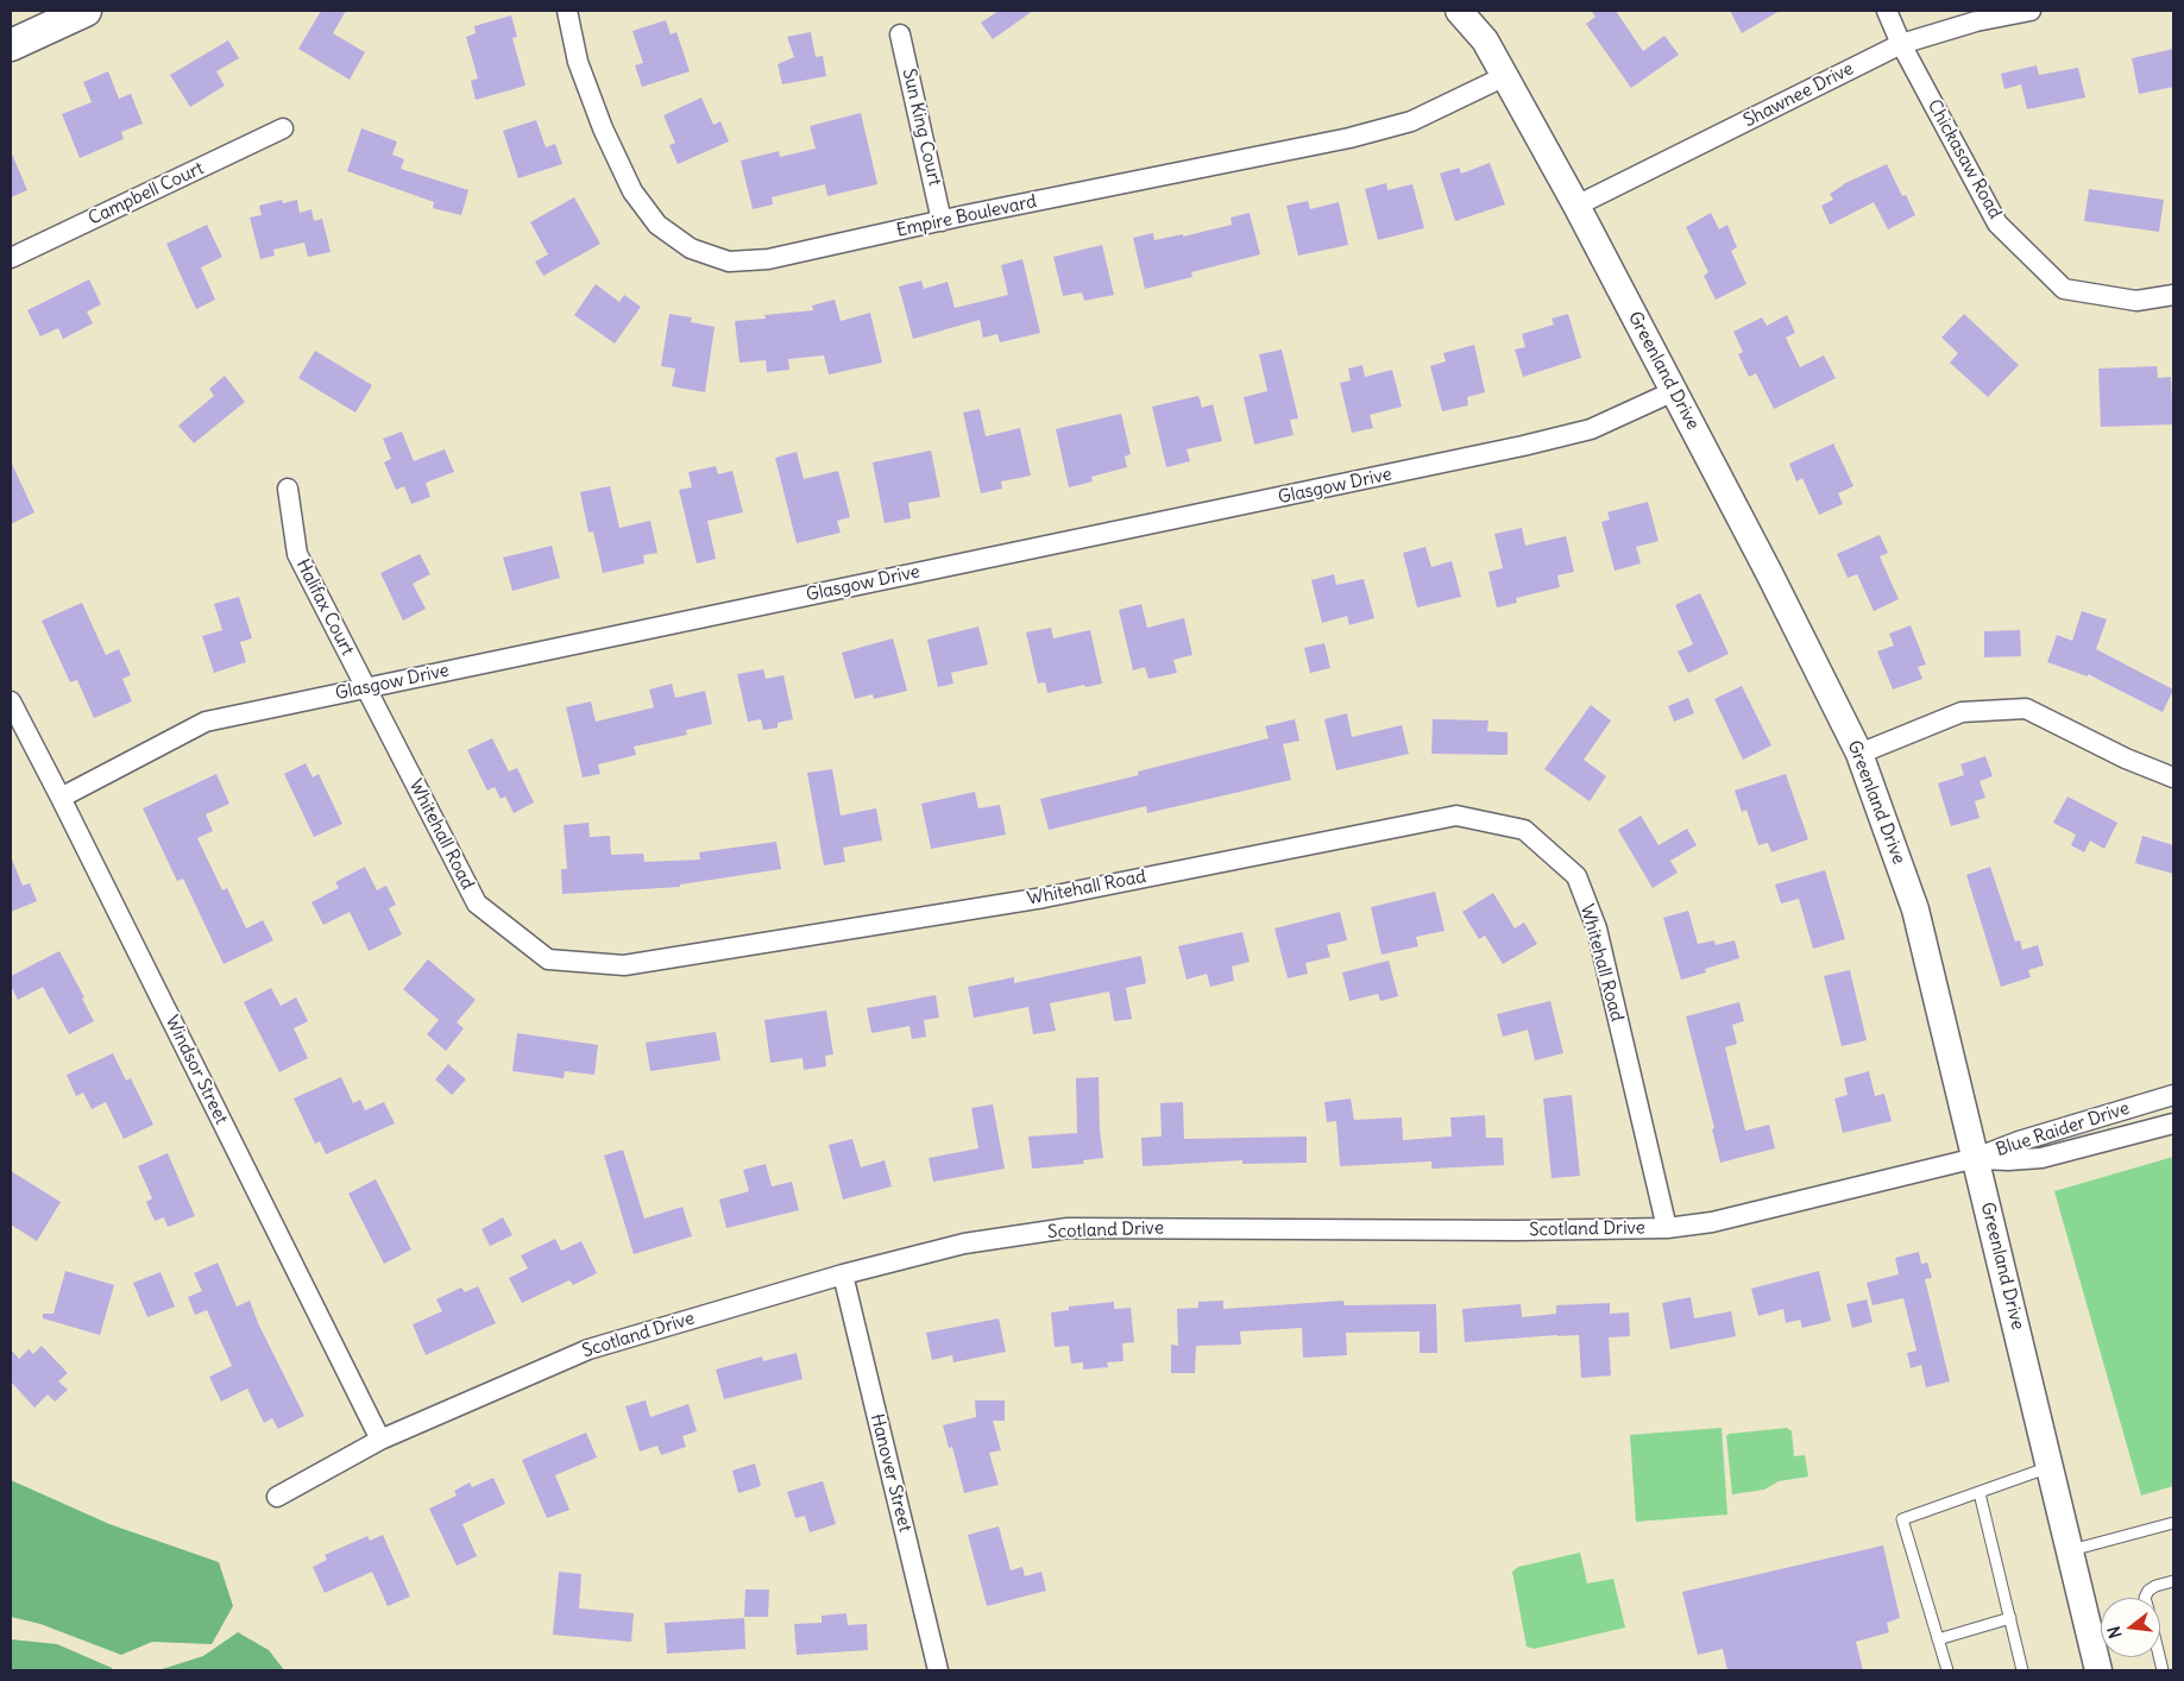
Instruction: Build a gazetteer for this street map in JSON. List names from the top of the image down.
{
  "streets": {
    "street": [
      "Shawnee Drive",
      "Sun King Court",
      "Chickasaw Road",
      "Campbell Court",
      "Empire Boulevard",
      "Greenland Drive",
      "Glasgow Drive",
      "Halifax Court",
      "Whitehall Road",
      "Windsor Street",
      "Blue Raider Drive",
      "Scotland Drive",
      "Hanover Street"
    ]
  },
  "crossings": [
    ["Shawnee Drive", "Chickasaw Road"],
    ["Shawnee Drive", "Greenland Drive"],
    ["Sun King Court", "Empire Boulevard"],
    ["Empire Boulevard", "Greenland Drive"],
    ["Greenland Drive", "Glasgow Drive"],
    ["Greenland Drive", "Blue Raider Drive"],
    ["Greenland Drive", "Scotland Drive"],
    ["Glasgow Drive", "Halifax Court"],
    ["Glasgow Drive", "Whitehall Road"],
    ["Glasgow Drive", "Windsor Street"],
    ["Halifax Court", "Whitehall Road"],
    ["Whitehall Road", "Scotland Drive"],
    ["Windsor Street", "Scotland Drive"],
    ["Blue Raider Drive", "Scotland Drive"],
    ["Scotland Drive", "Hanover Street"]
  ],
  "north": "left"
}
